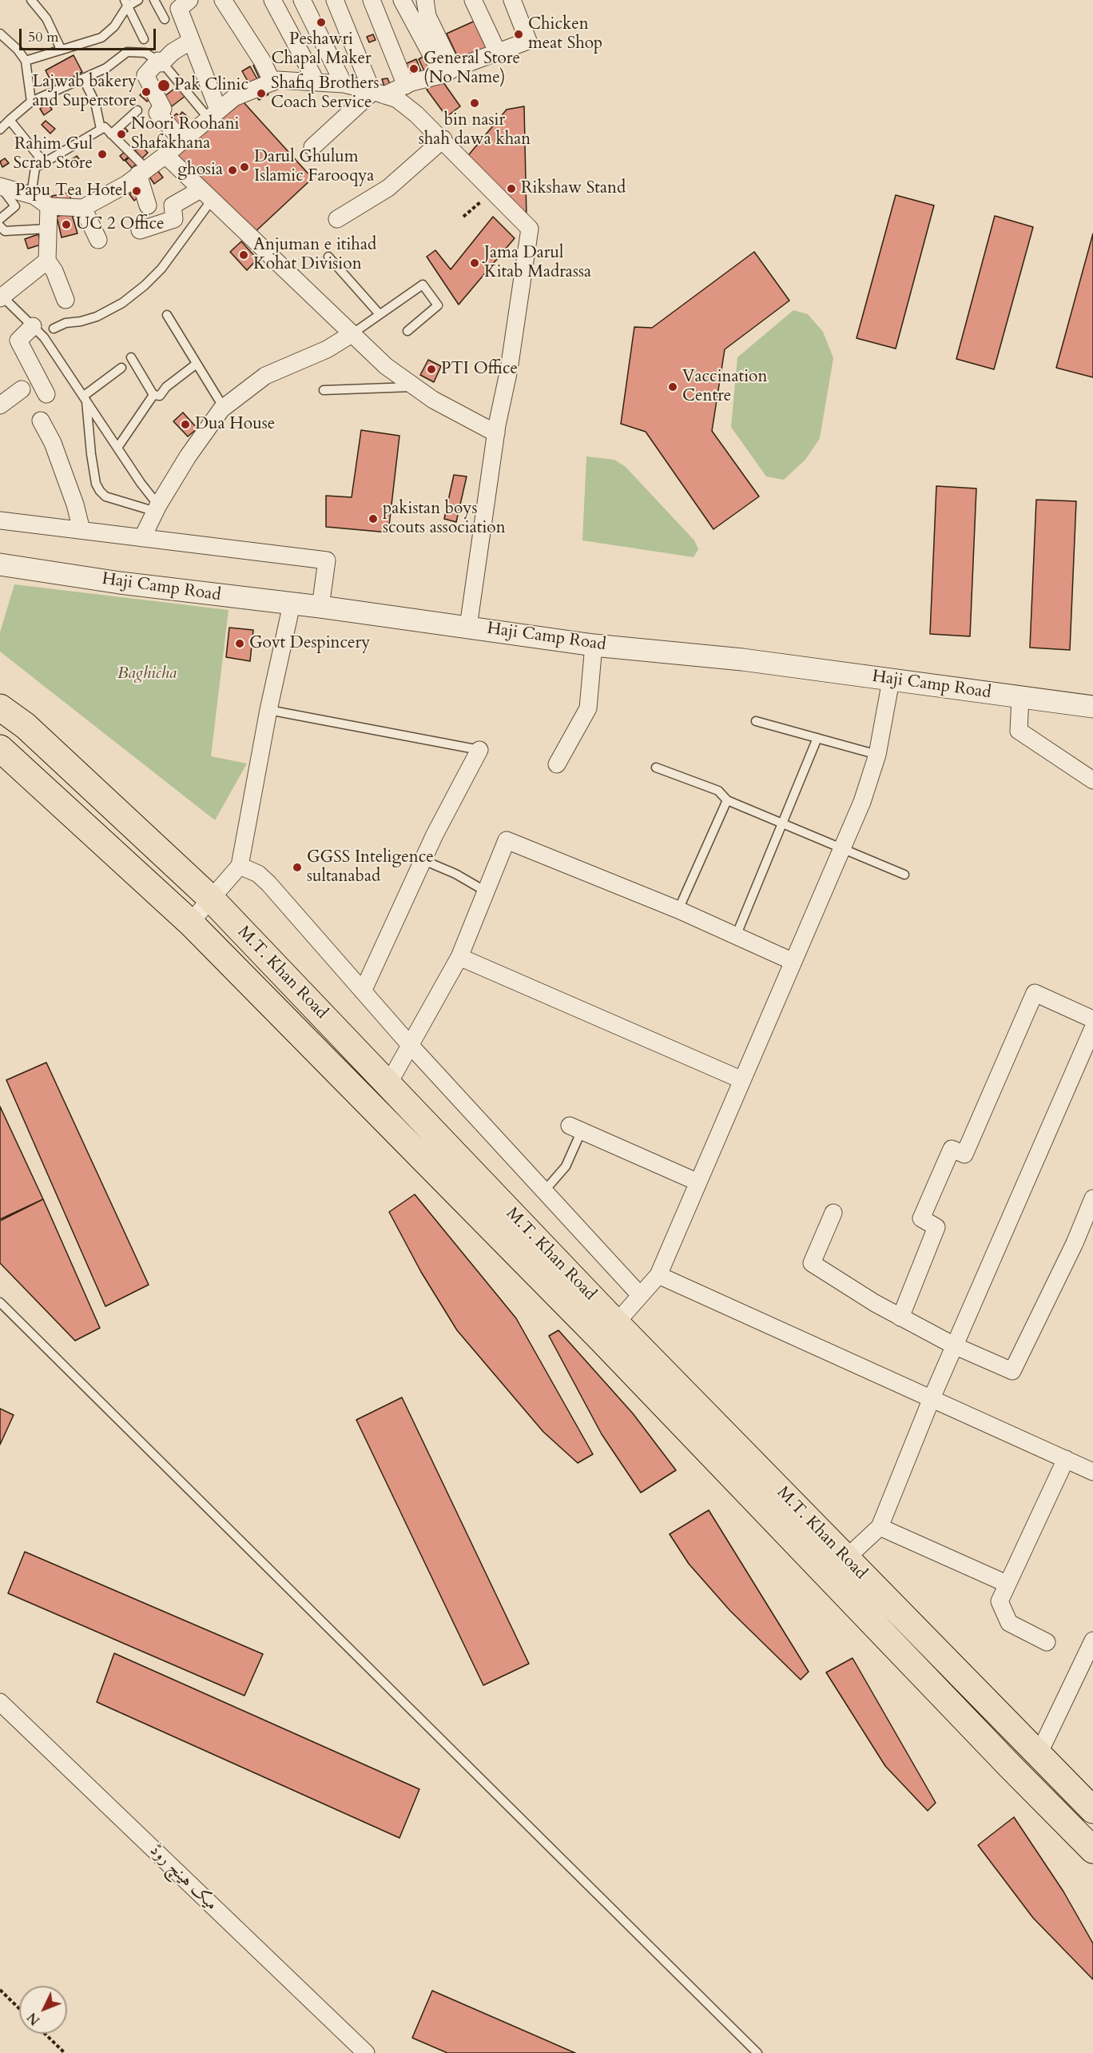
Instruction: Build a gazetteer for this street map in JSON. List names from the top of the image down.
{
  "streets": {
    "highway": ["M.T. Khan Road"],
    "street": ["Haji Camp Road", "میک ہینچ روڈ"]
  },
  "parks": ["Baghicha"],
  "places": [
    "Peshawri Chapal Maker",
    "Chicken meat Shop",
    "General Store (No Name)",
    "Pak Clinic",
    "Lajwab bakery and Superstore",
    "Shafiq Brothers Coach Service",
    "bin nasir shah dawa khan",
    "Noori Roohani Shafakhana",
    "Rahim Gul Scrab Store",
    "Darul Ghulum Islamic Farooqya",
    "ghosia",
    "Rikshaw Stand",
    "Papu Tea Hotel",
    "UC 2 Office",
    "Anjuman e itihad Kohat Division",
    "Jama Darul Kitab Madrassa",
    "PTI Office",
    "Vaccination Centre",
    "Dua House",
    "pakistan boys scouts association",
    "Govt Despincery",
    "GGSS Inteligence sultanabad"
  ],
  "scale_bar": "50 m",
  "north": "bottom left"
}
